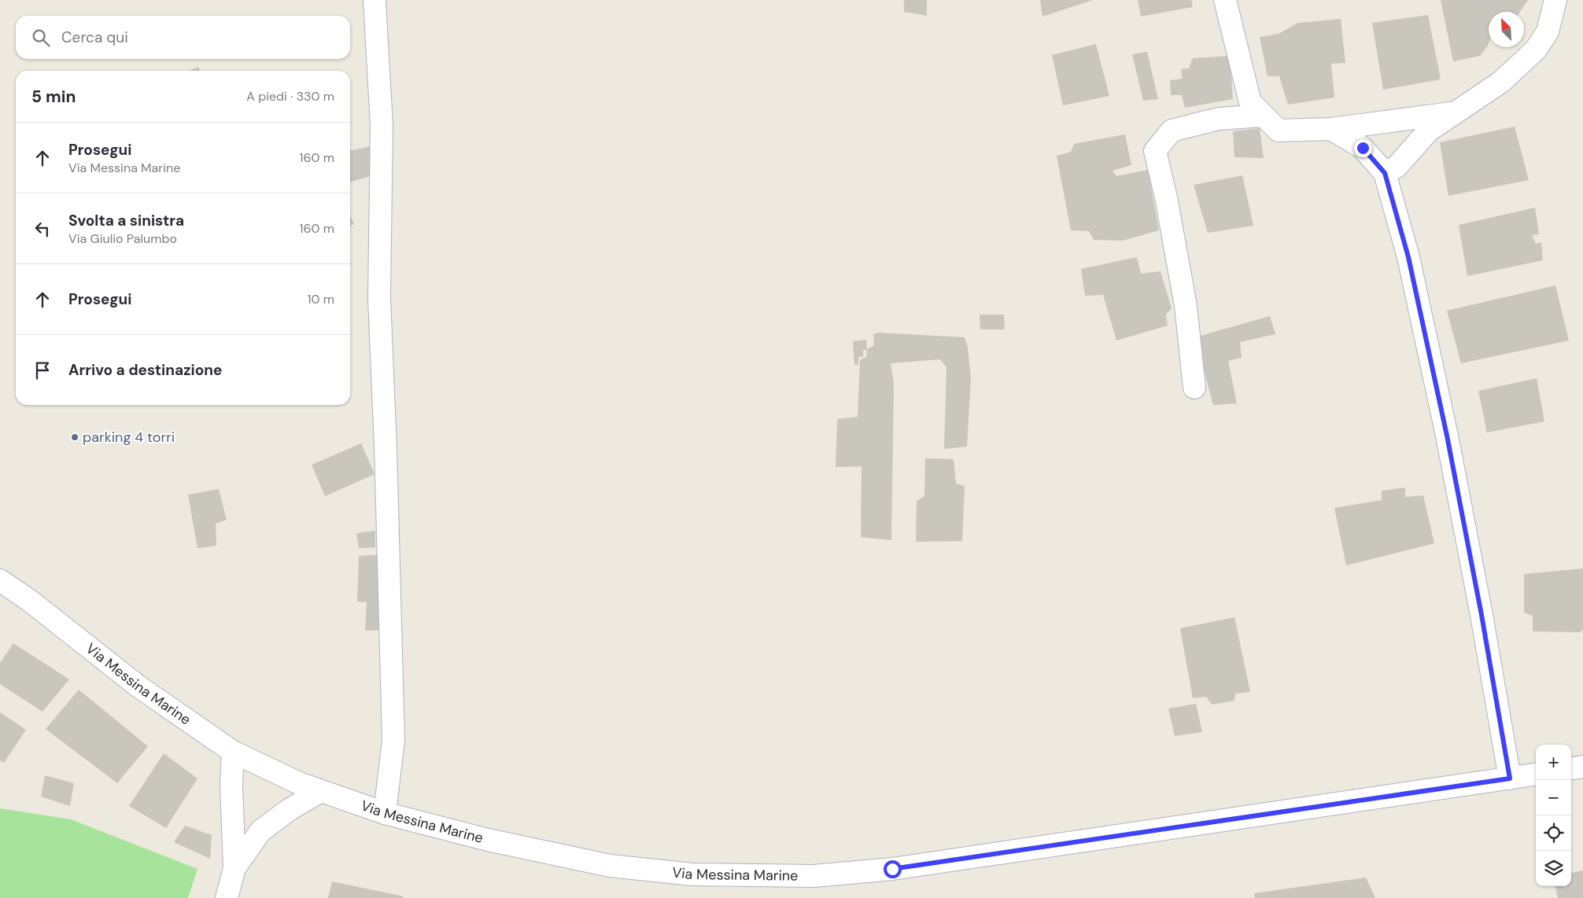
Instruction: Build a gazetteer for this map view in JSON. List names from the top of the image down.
{
  "streets": {
    "street": ["Via Messina Marine"]
  },
  "places": ["parking 4 torri"],
  "north": "top left",
  "page": {
    "search": "Cerca qui",
    "heading": ["5 min", "A piedi · 330 m"],
    "list": [
      ["Prosegui", "Via Messina Marine", "160 m"],
      ["Svolta a sinistra", "Via Giulio Palumbo", "160 m"],
      ["Prosegui", "10 m"],
      "Arrivo a destinazione"
    ],
    "map_buttons": ["+", "−"]
  }
}
